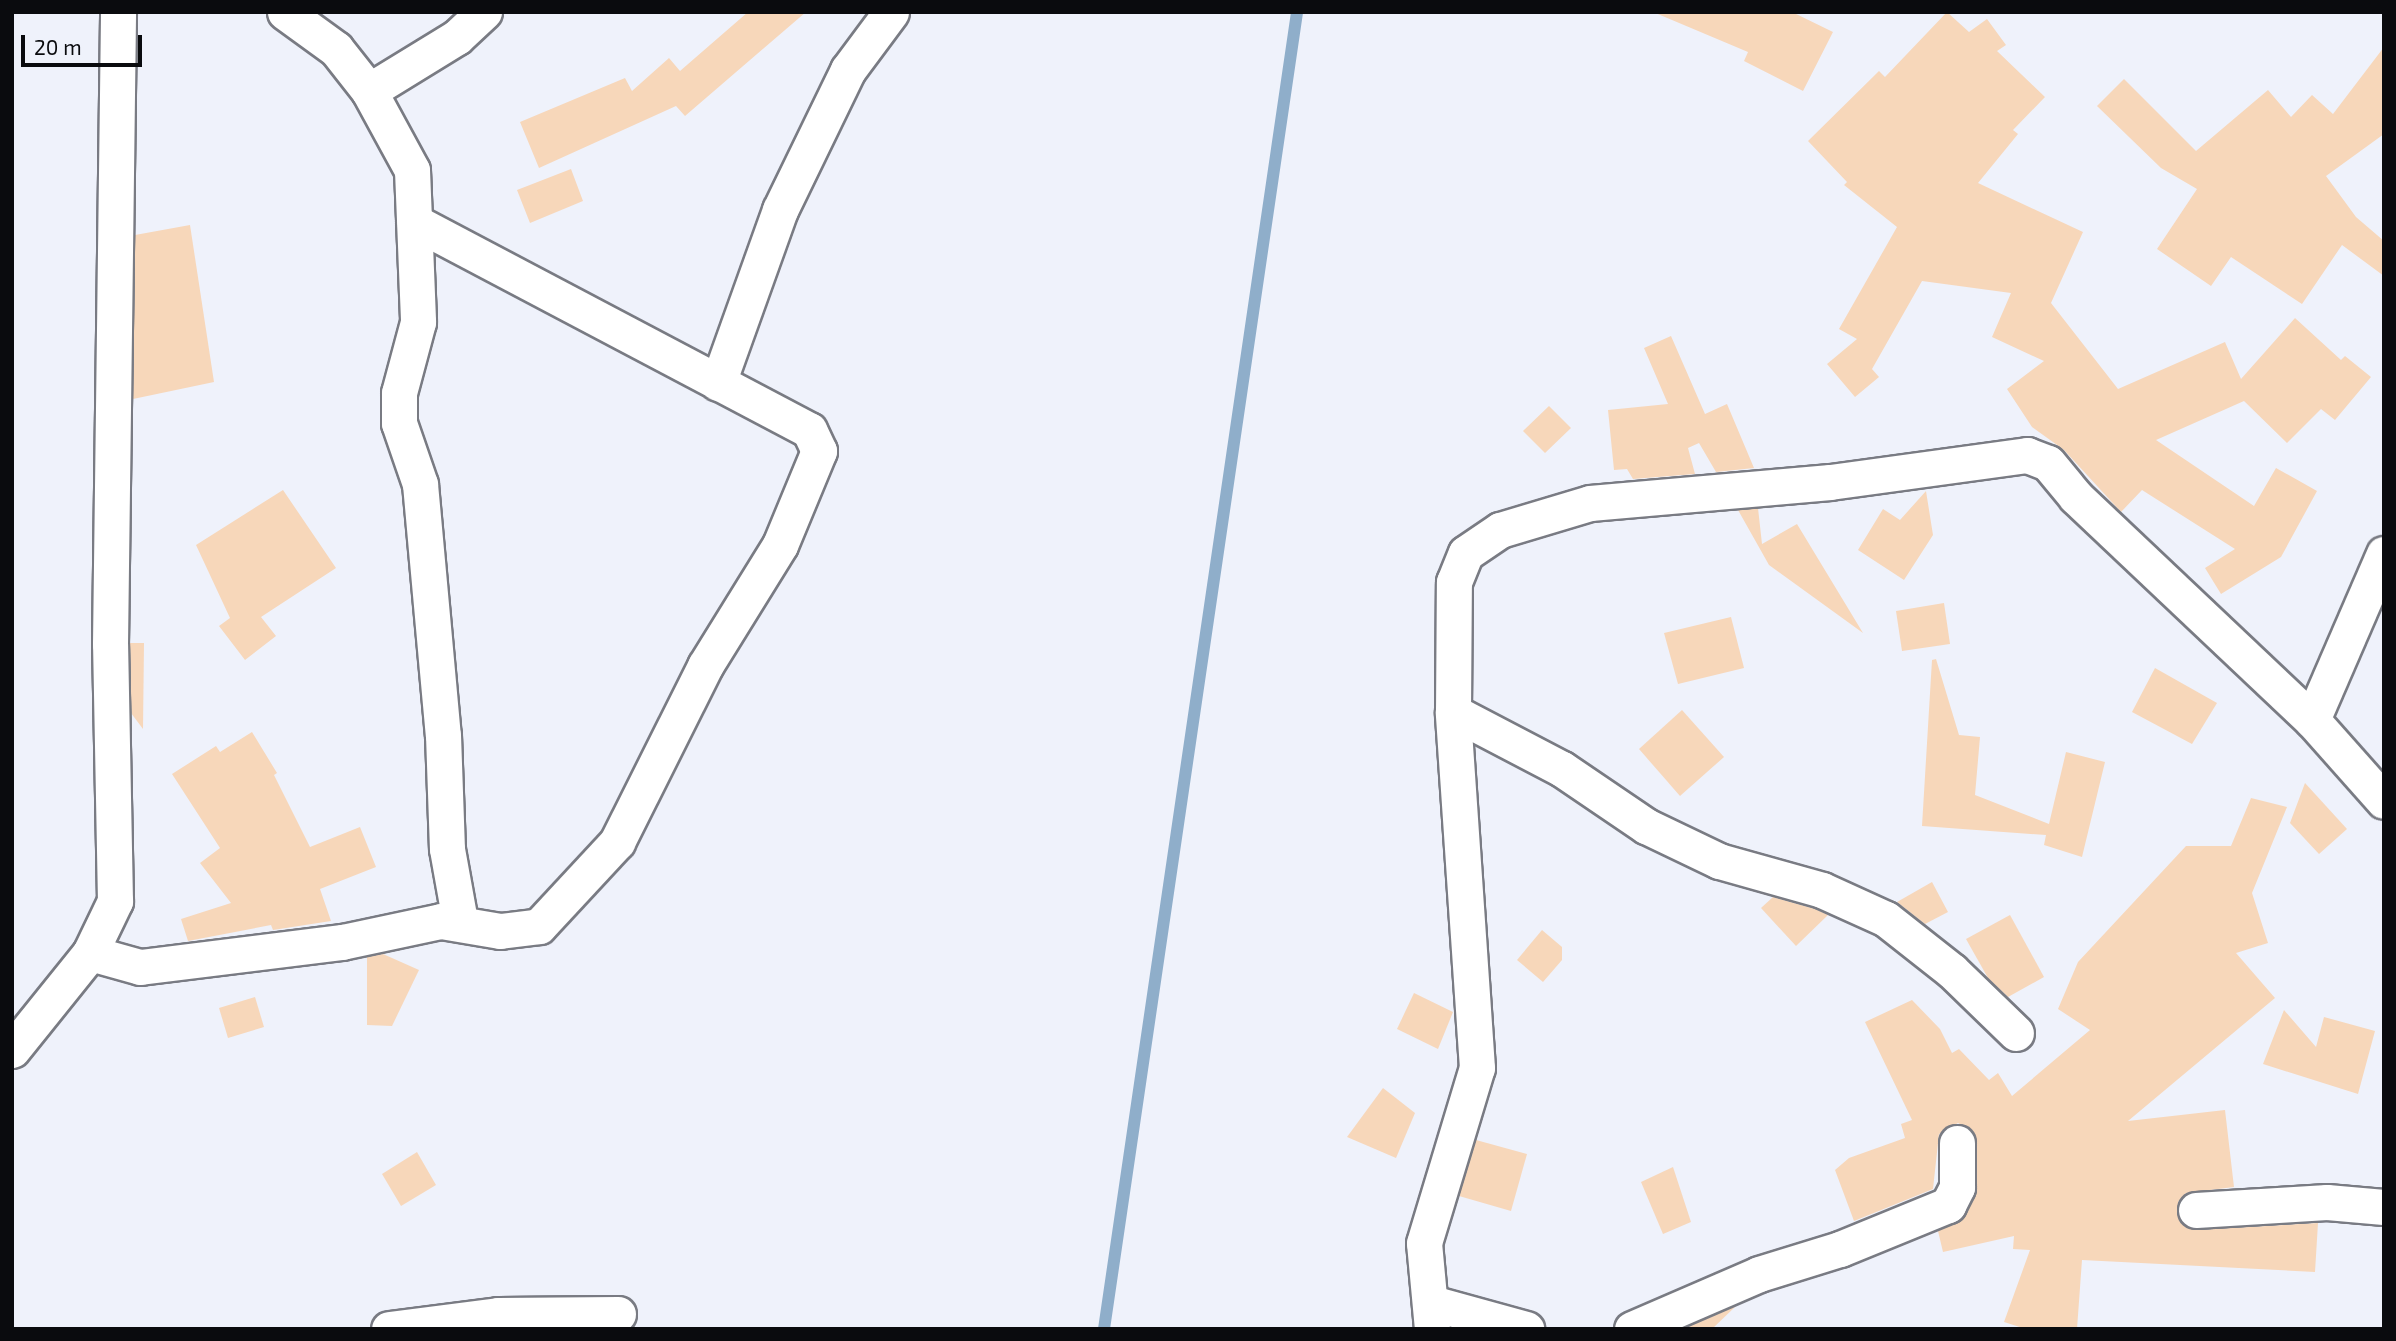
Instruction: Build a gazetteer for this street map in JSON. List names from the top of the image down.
{
  "scale_bar": "20 m"
}
